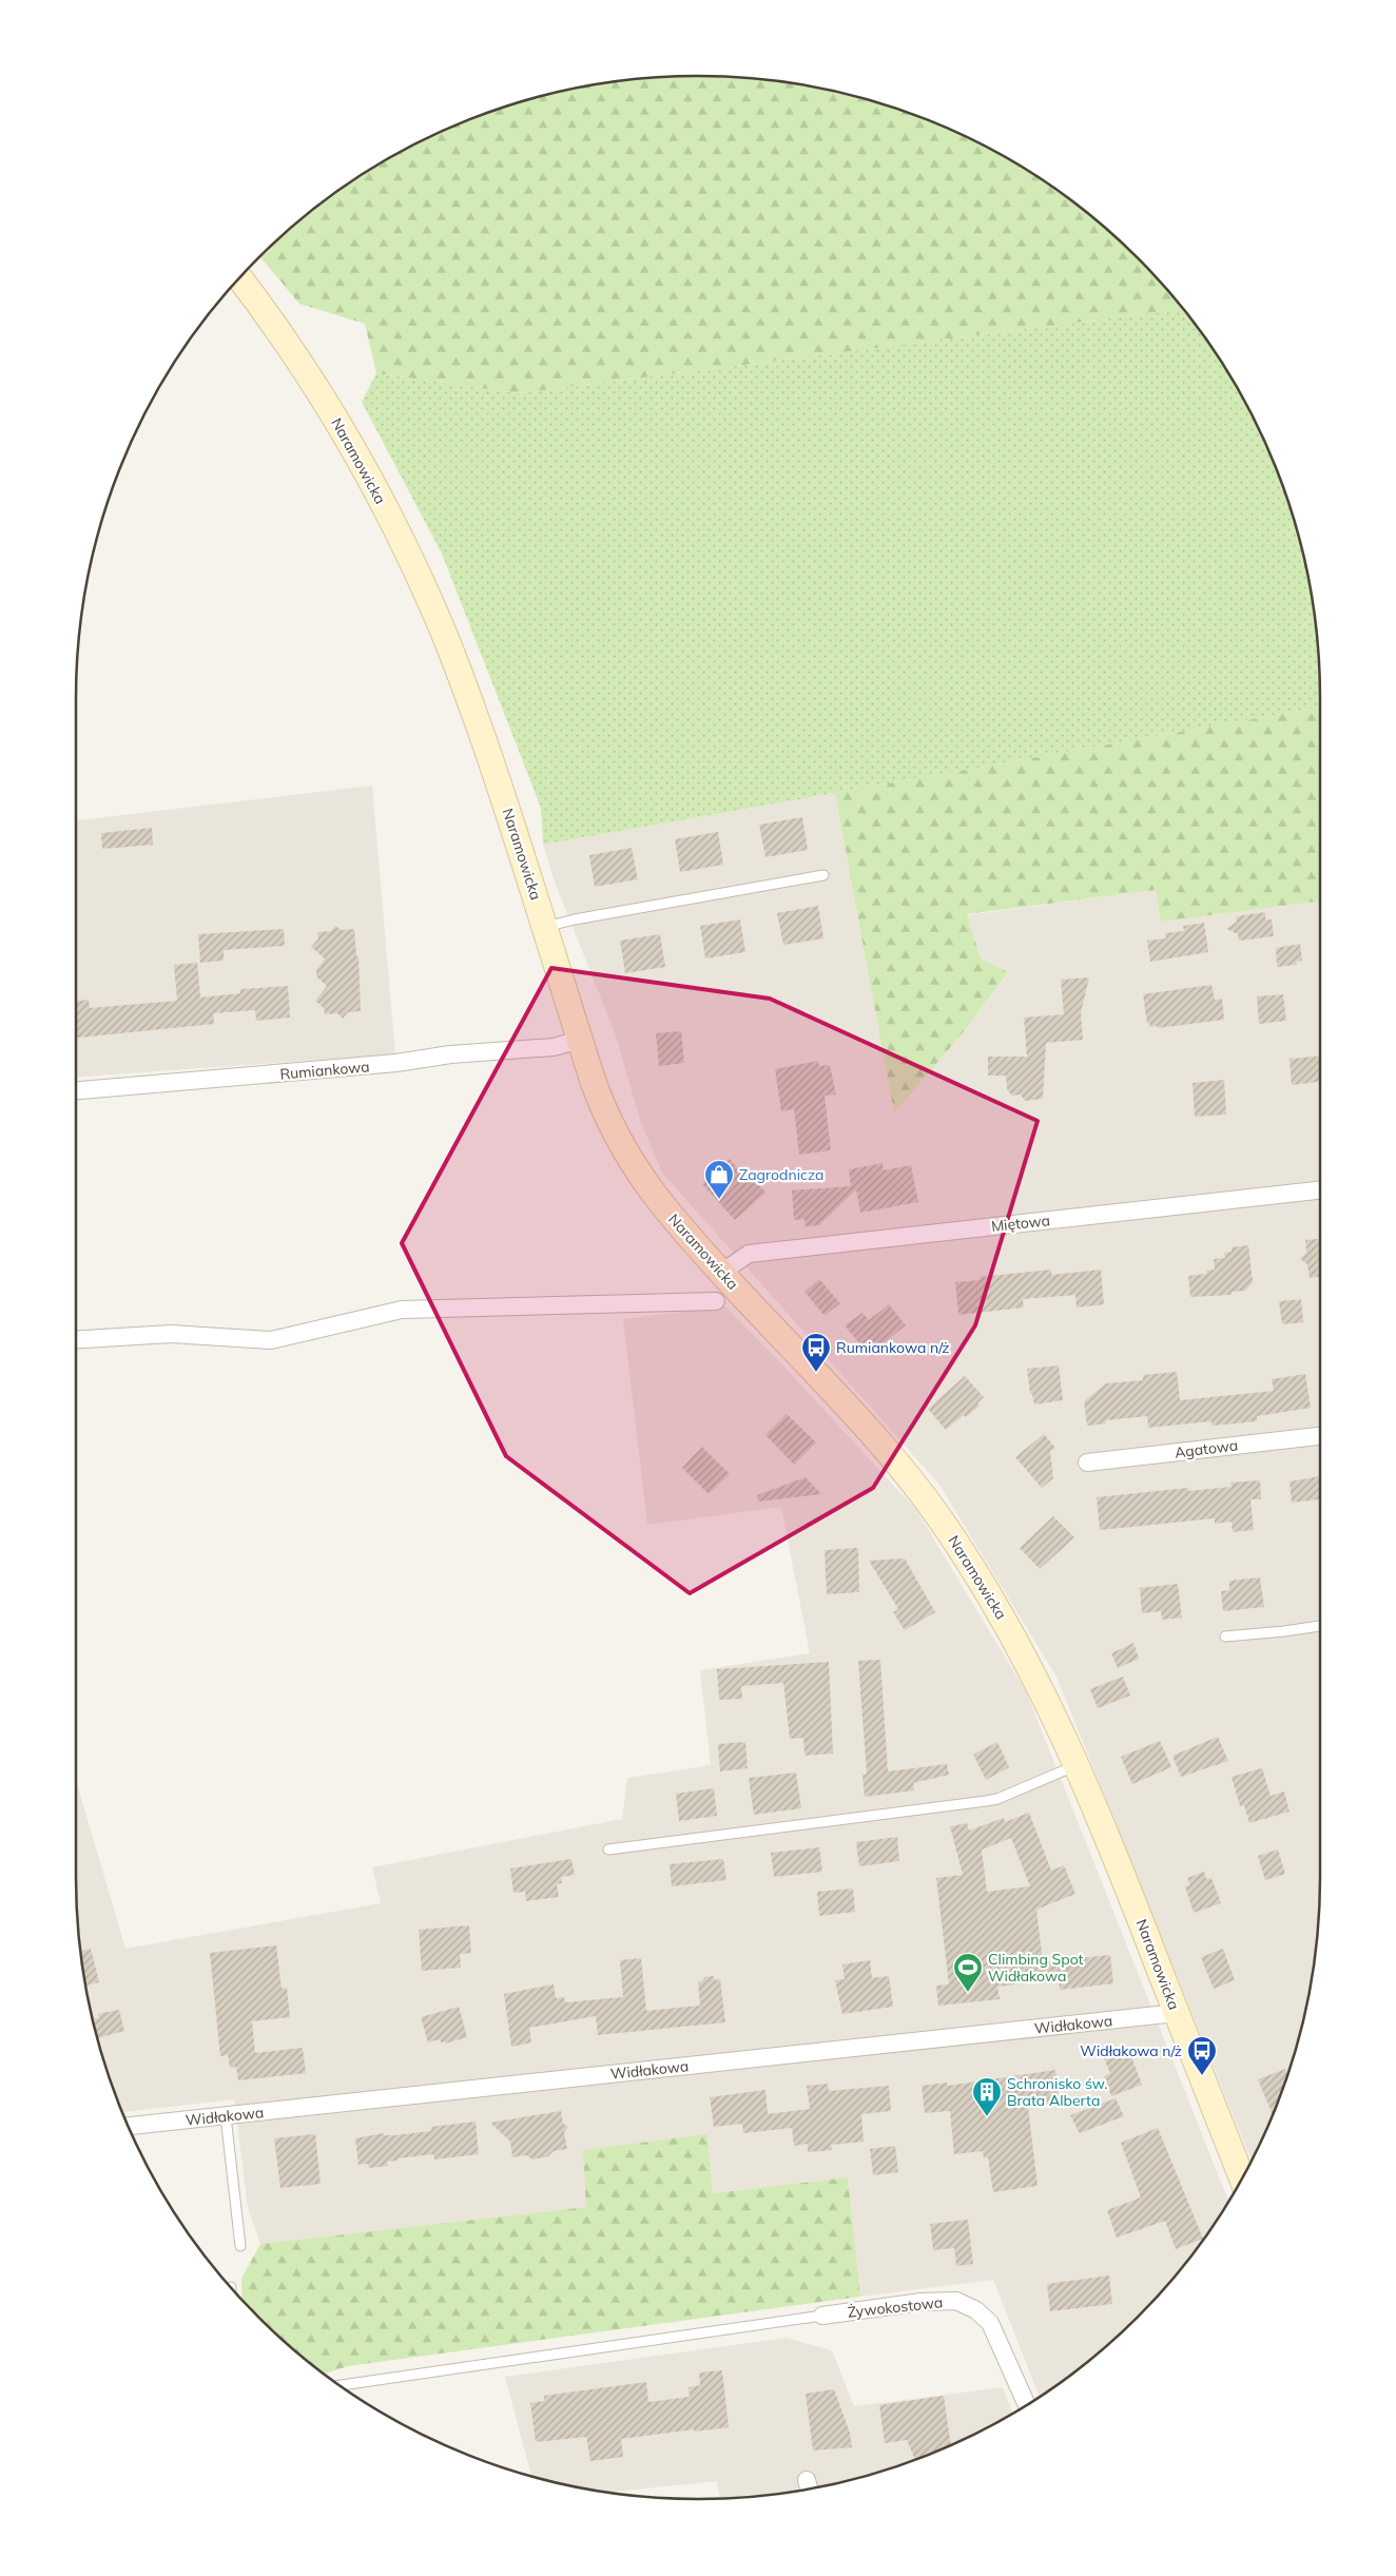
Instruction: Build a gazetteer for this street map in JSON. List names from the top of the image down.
{
  "streets": {
    "street": [
      "Naramowicka",
      "Rumiankowa",
      "Miętowa",
      "Agatowa",
      "Widłakowa",
      "Żywokostowa"
    ]
  },
  "crossings": [
    ["Naramowicka", "Rumiankowa"],
    ["Naramowicka", "Miętowa"],
    ["Naramowicka", "Widłakowa"]
  ],
  "places": {
    "shop": ["Zagrodnicza"],
    "bus stop": ["Rumiankowa n/ż", "Widłakowa n/ż"],
    "sports": ["Climbing Spot Widłakowa"],
    "building": ["Schronisko św. Brata Alberta"]
  }
}
